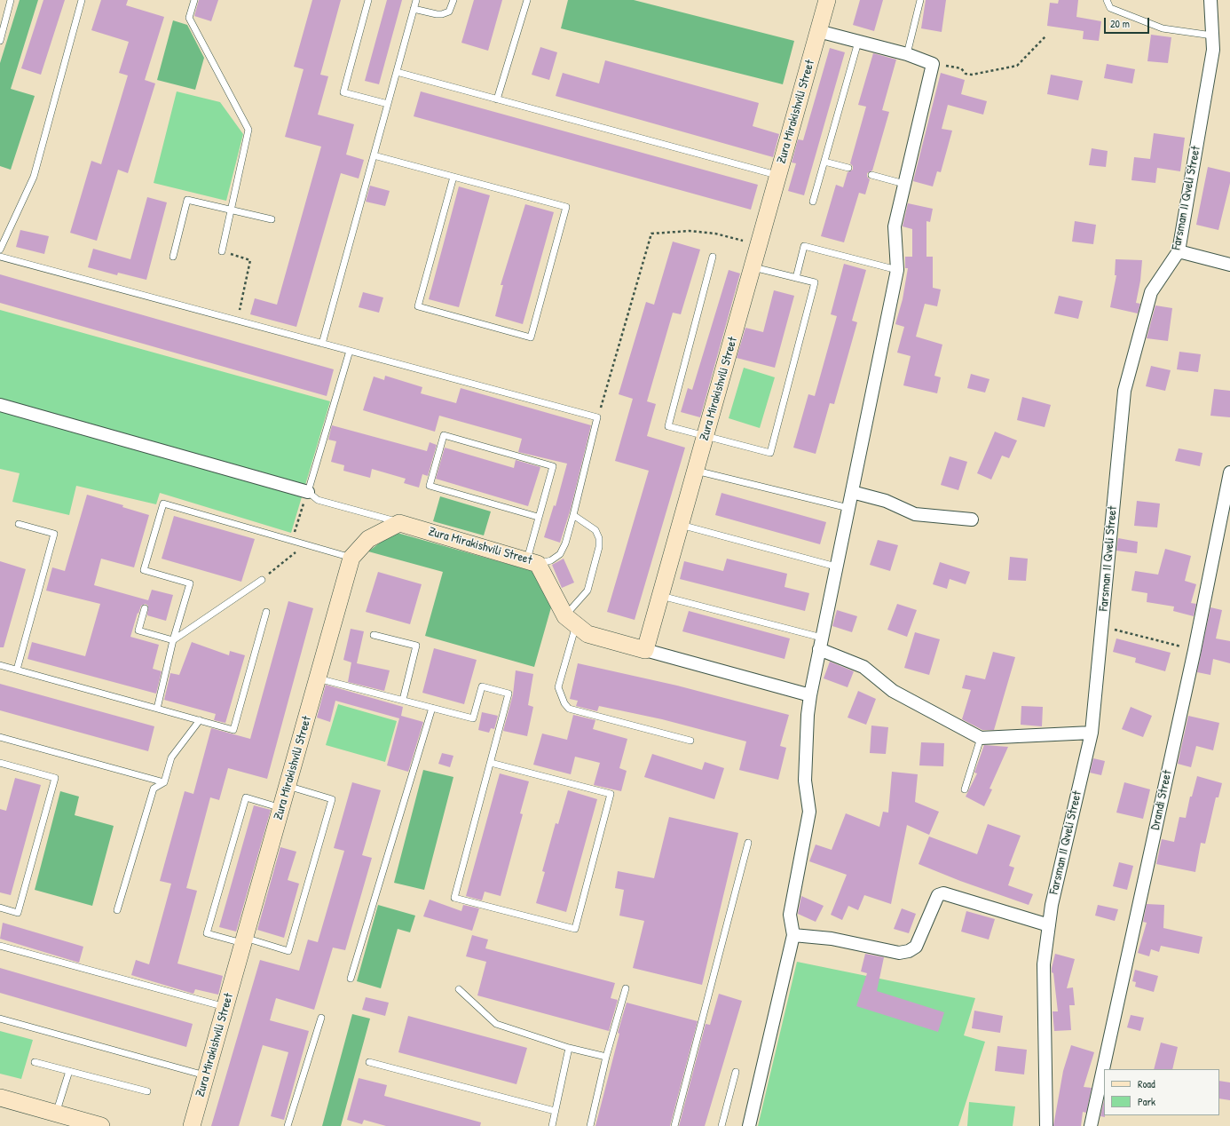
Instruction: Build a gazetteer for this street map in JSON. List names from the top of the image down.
{
  "streets": {
    "street": ["Zura Mirakishvili Street", "Farsman II Qveli Street", "Drandi Street"]
  },
  "legend": ["Road", "Park"],
  "scale_bar": "20 m"
}
